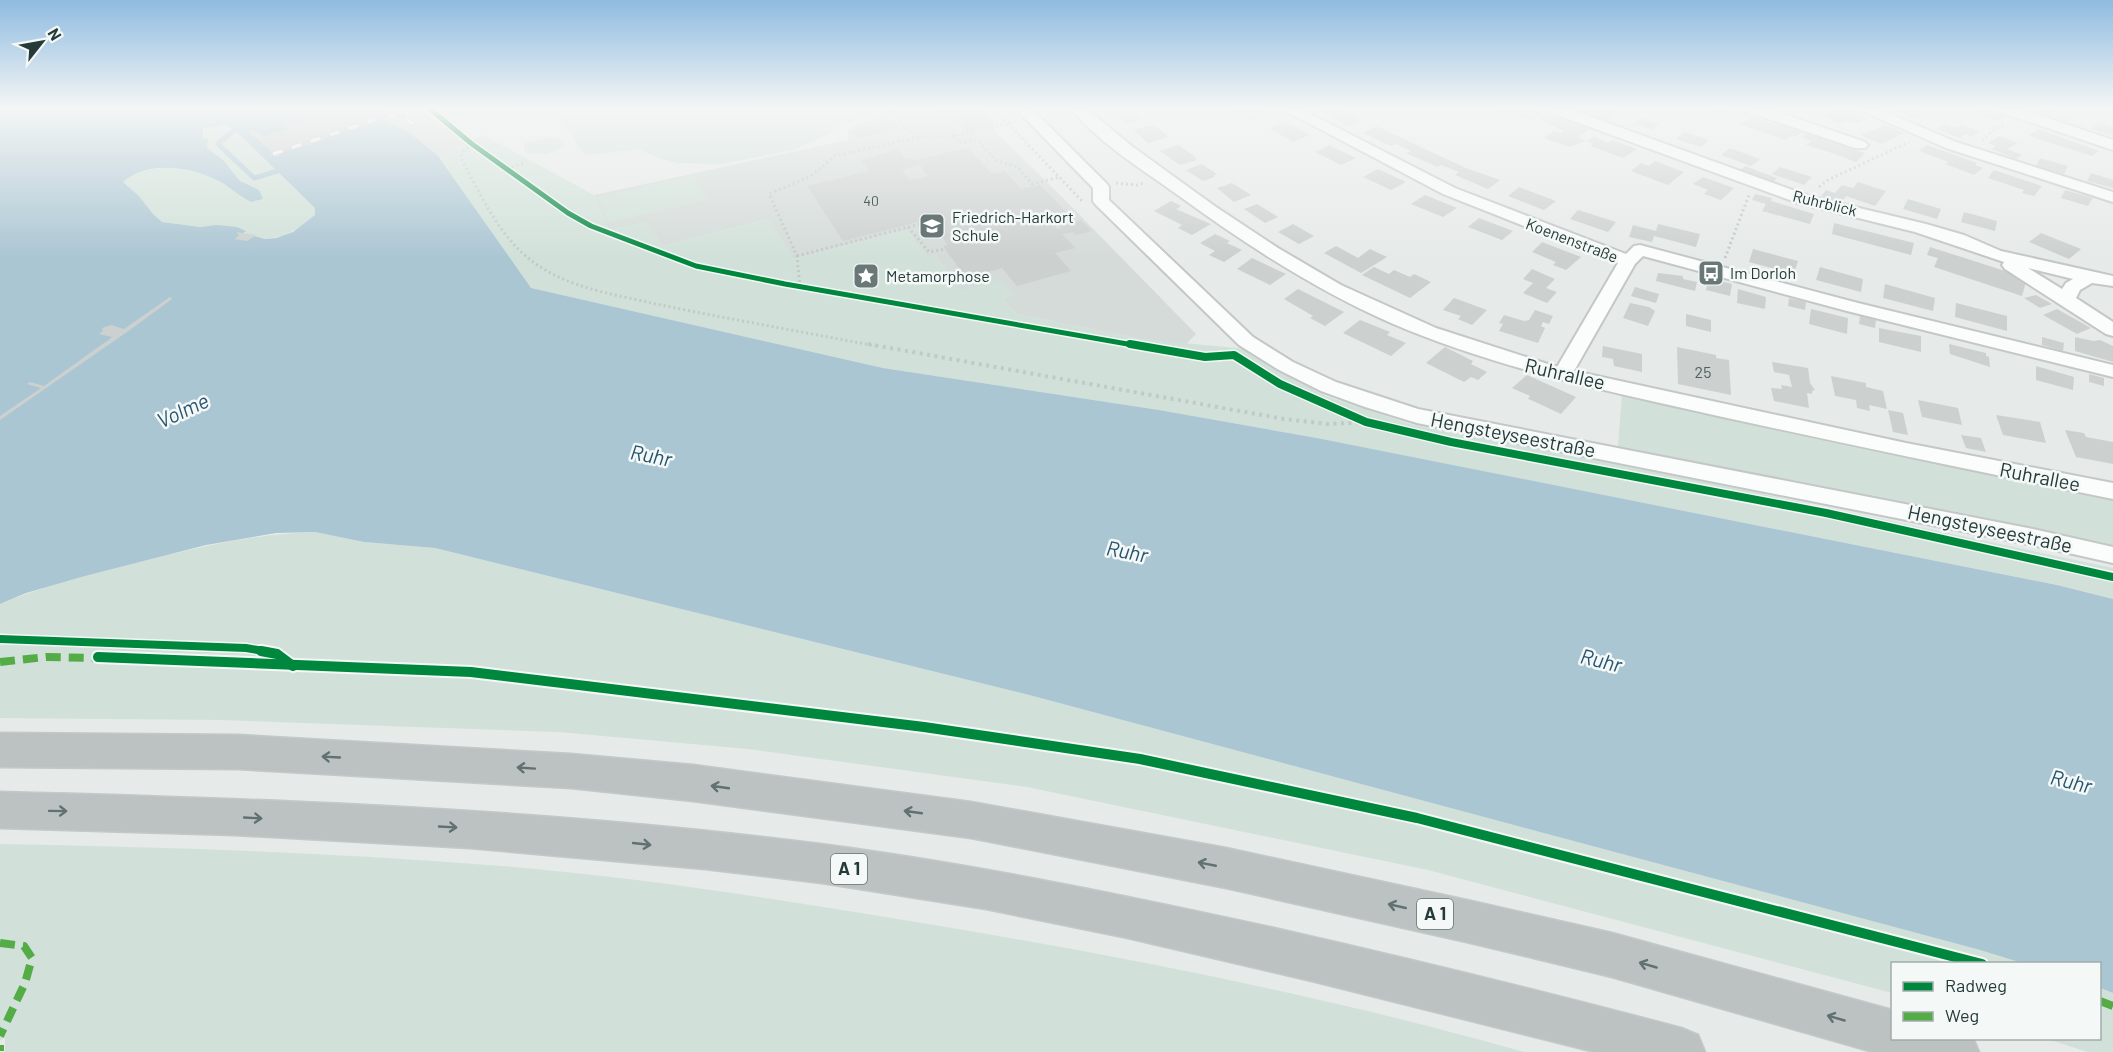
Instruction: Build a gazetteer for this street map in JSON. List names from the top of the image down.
{
  "streets": {
    "highway": ["A 1"],
    "street": [
      "Ruhrblick",
      "Koenenstraße",
      "Ruhrallee",
      "Hengsteyseestraße"
    ]
  },
  "water": ["Volme", "Ruhr"],
  "places": {
    "school or university": ["Friedrich-Harkort Schule"],
    "bus stop": ["Im Dorloh"],
    "place": ["Metamorphose"]
  },
  "house_numbers": ["40", "25"],
  "legend": ["Radweg", "Weg"],
  "north": "top right"
}
